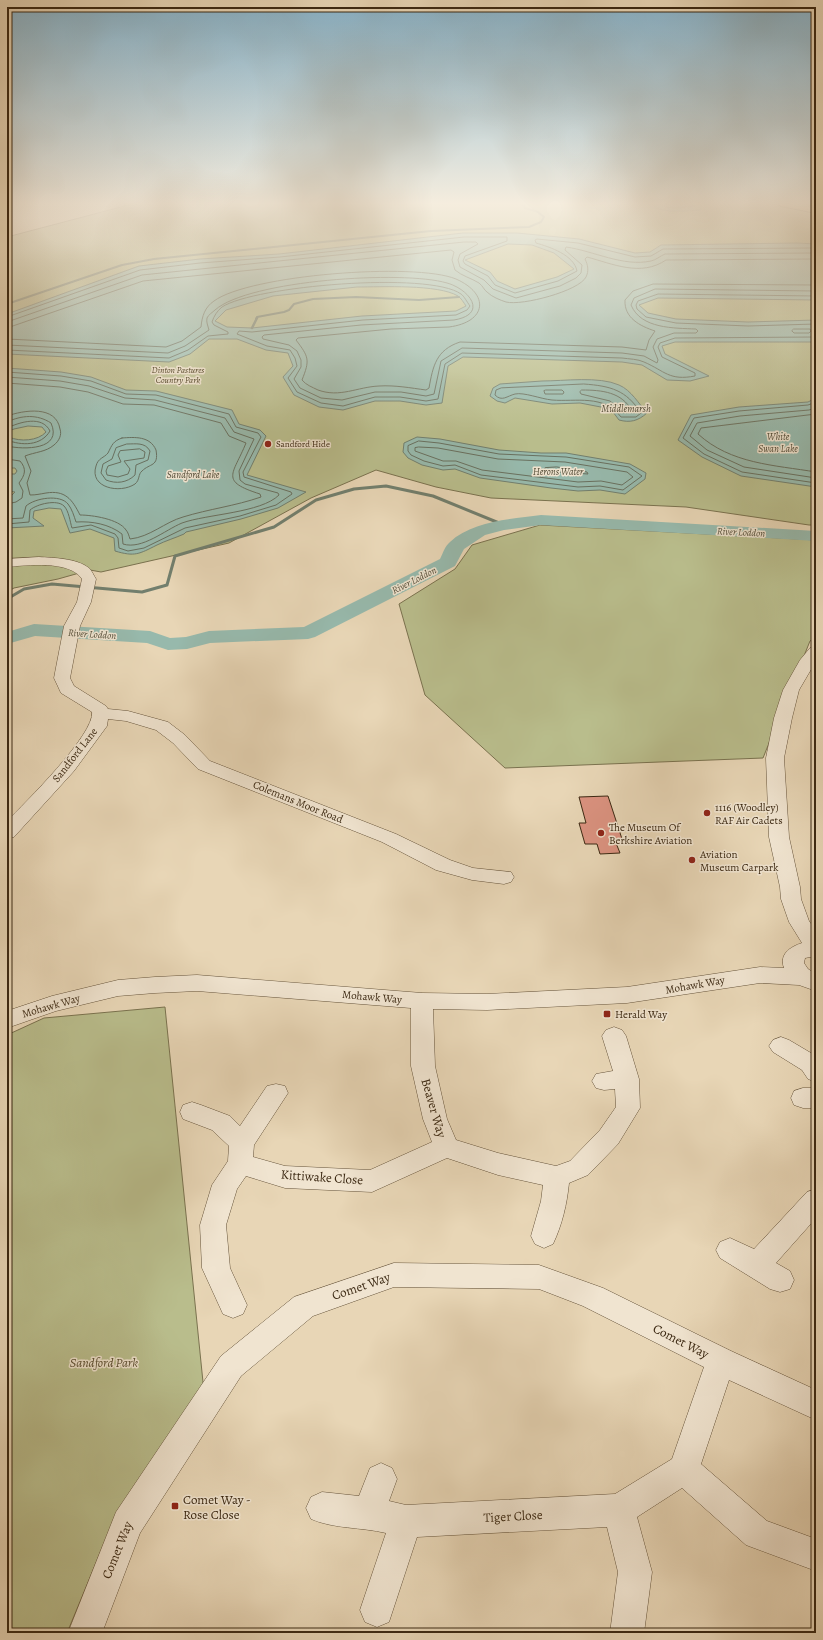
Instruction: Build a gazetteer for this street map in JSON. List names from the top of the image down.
{
  "streets": {
    "street": [
      "Sandford Lane",
      "Colemans Moor Road",
      "Mohawk Way",
      "Beaver Way",
      "Kittiwake Close",
      "Comet Way",
      "Tiger Close"
    ]
  },
  "crossings": [
    ["Sandford Lane", "Colemans Moor Road"],
    ["Mohawk Way", "Beaver Way"],
    ["Beaver Way", "Kittiwake Close"]
  ],
  "water": [
    "Middlemarsh",
    "White Swan Lake",
    "Herons Water",
    "Sandford Lake",
    "River Loddon"
  ],
  "parks": ["Dinton Pastures Country Park", "Sandford Park"],
  "places": {
    "other": [
      "Sandford Hide",
      "1116 (Woodley) RAF Air Cadets",
      "The Museum Of Berkshire Aviation",
      "Aviation Museum Carpark"
    ],
    "transit": ["Herald Way", "Comet Way - Rose Close"]
  }
}
